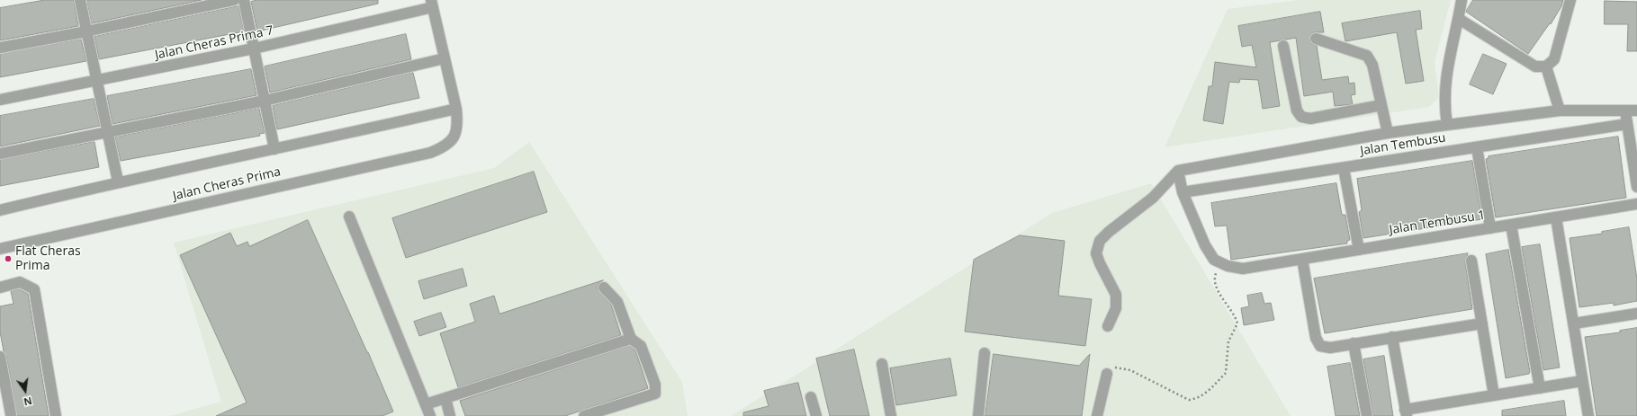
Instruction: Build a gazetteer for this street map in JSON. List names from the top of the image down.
{
  "streets": {
    "street": [
      "Jalan Cheras Prima 7",
      "Jalan Tembusu",
      "Jalan Cheras Prima",
      "Jalan Tembusu 1"
    ]
  },
  "places": ["Flat Cheras Prima"],
  "north": "bottom"
}
